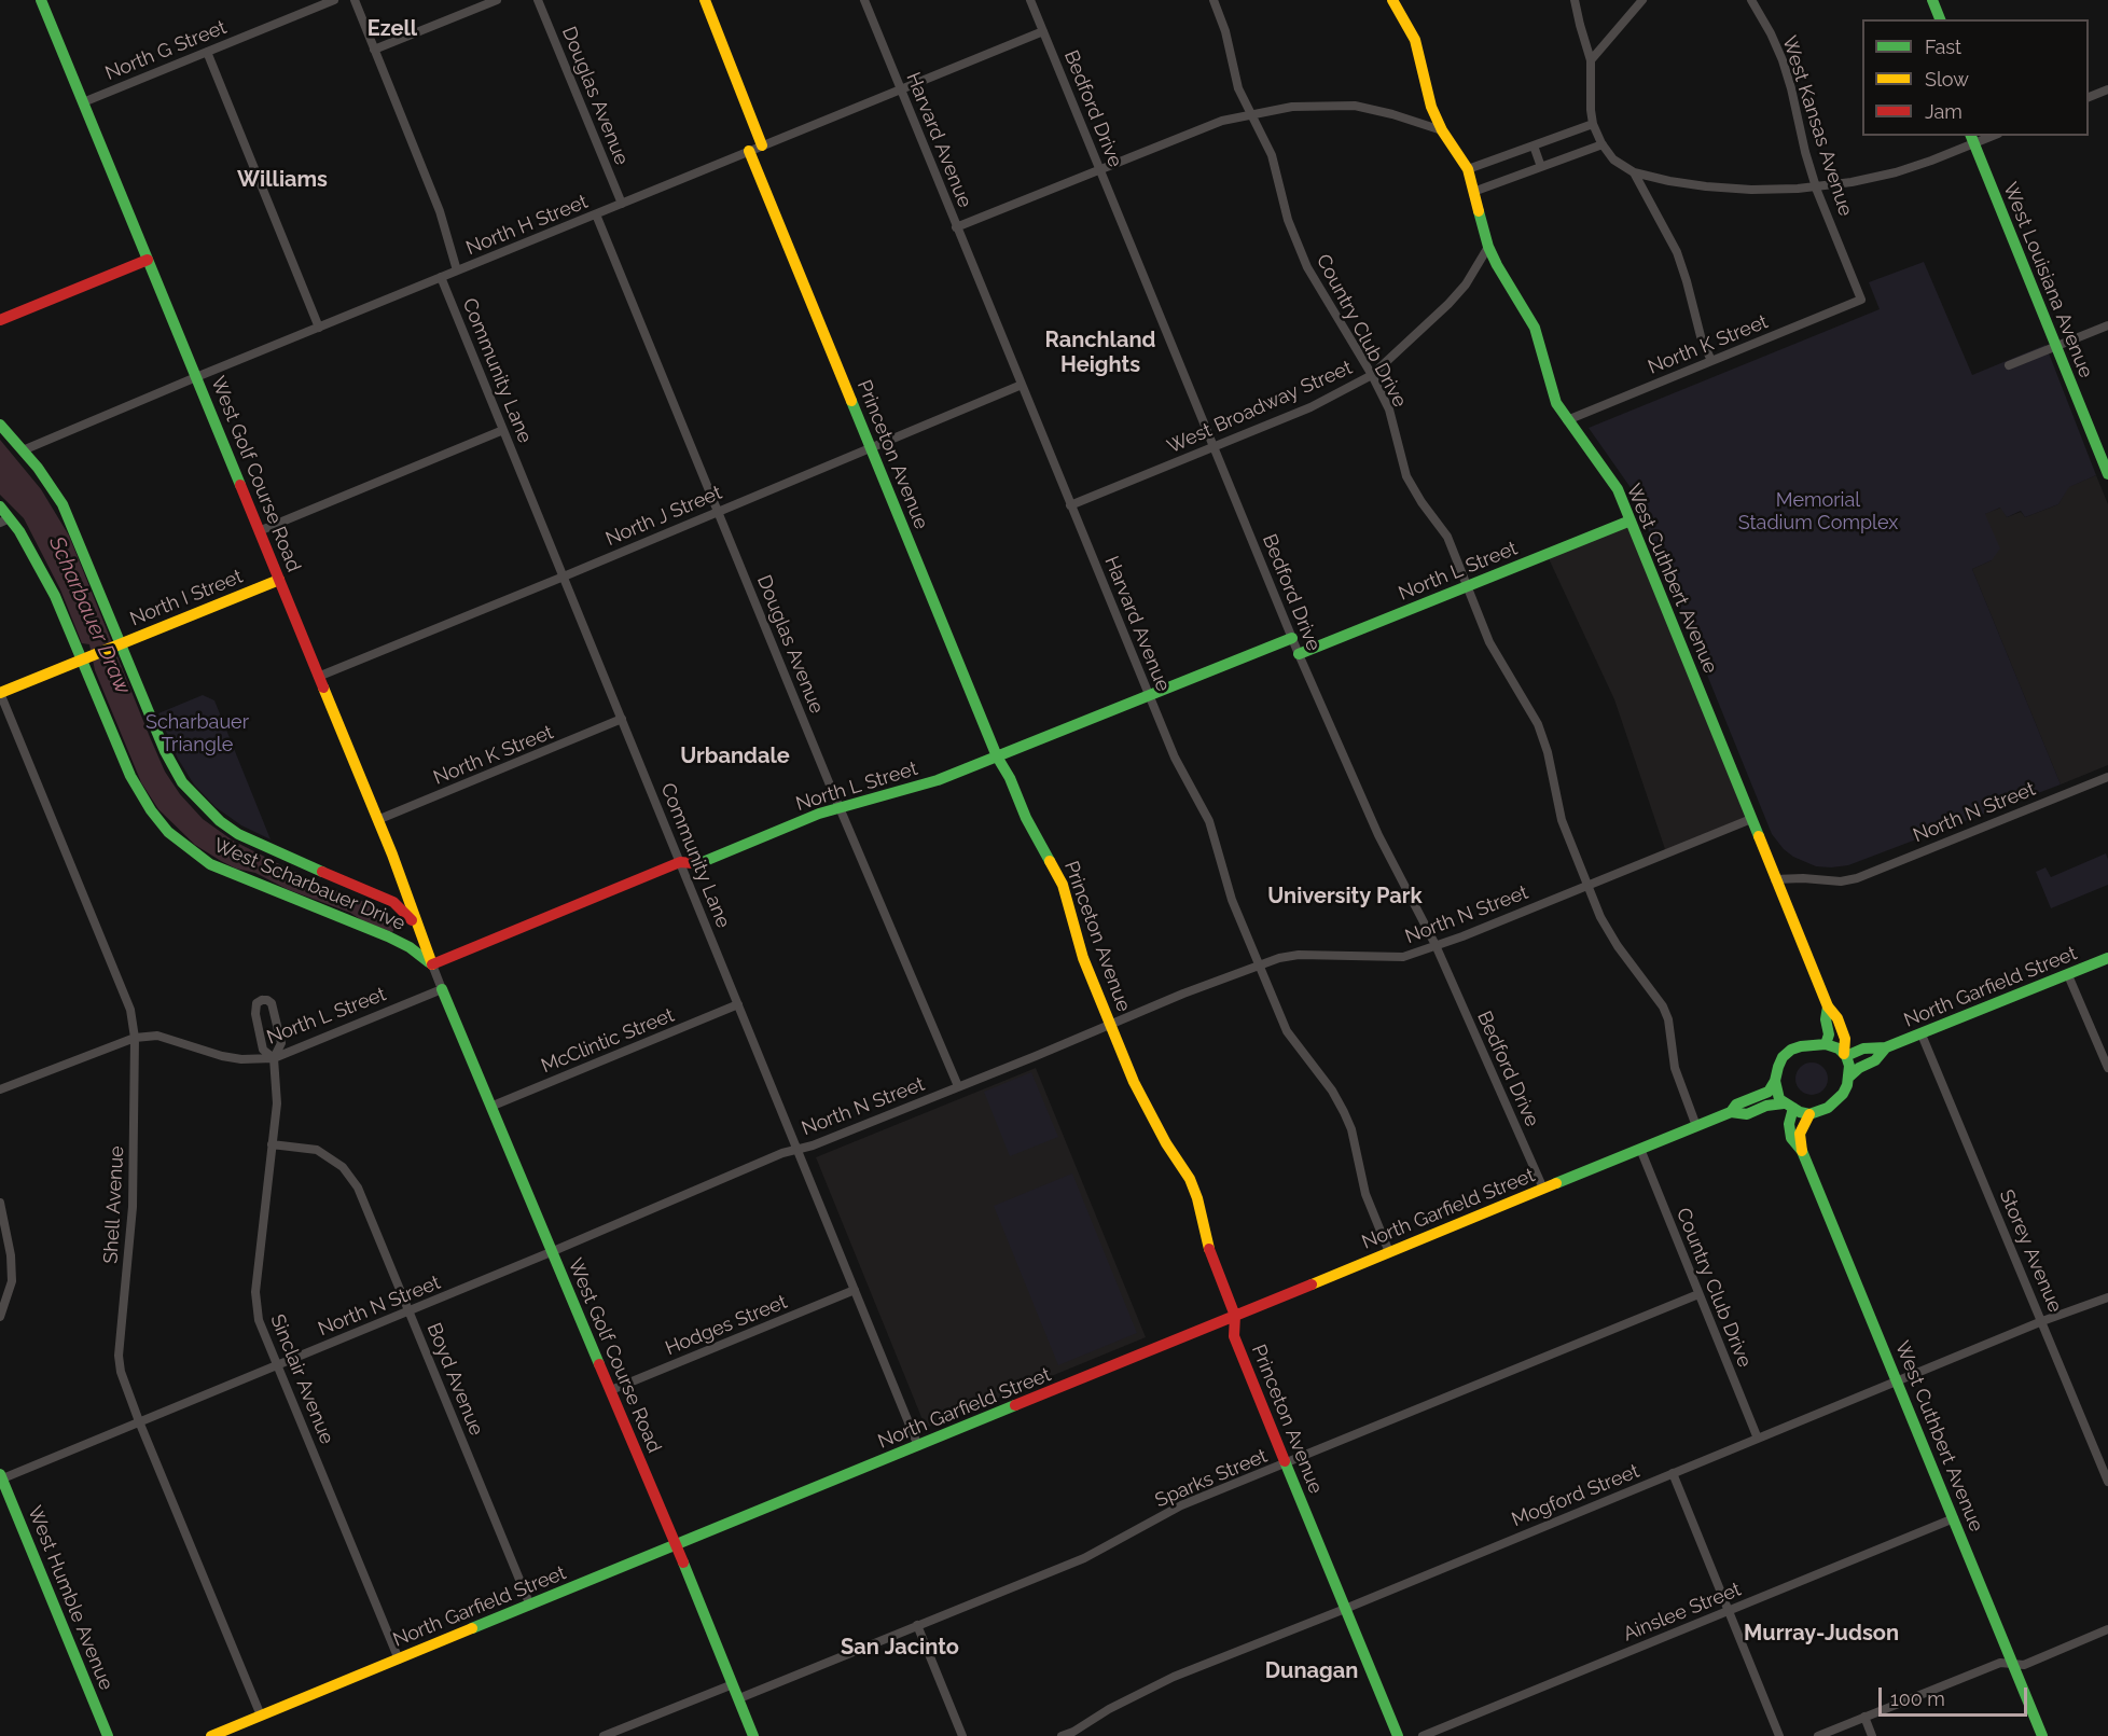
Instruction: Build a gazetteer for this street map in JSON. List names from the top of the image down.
{
  "streets": {
    "street": [
      "North G Street",
      "Douglas Avenue",
      "Bedford Drive",
      "West Kansas Avenue",
      "Harvard Avenue",
      "North H Street",
      "West Louisiana Avenue",
      "Country Club Drive",
      "North K Street",
      "Community Lane",
      "West Broadway Street",
      "Princeton Avenue",
      "West Golf Course Road",
      "North J Street",
      "North L Street",
      "West Cuthbert Avenue",
      "North I Street",
      "North N Street",
      "West Scharbauer Drive",
      "North Garfield Street",
      "McClintic Street",
      "Shell Avenue",
      "Storey Avenue",
      "Hodges Street",
      "Sinclair Avenue",
      "Boyd Avenue",
      "Sparks Street",
      "Mogford Street",
      "West Humble Avenue",
      "Ainslee Street"
    ]
  },
  "crossings": [
    ["North G Street", "West Golf Course Road"],
    ["Douglas Avenue", "North H Street"],
    ["Douglas Avenue", "North J Street"],
    ["Douglas Avenue", "North L Street"],
    ["Douglas Avenue", "North N Street"],
    ["Bedford Drive", "North H Street"],
    ["Bedford Drive", "West Broadway Street"],
    ["Bedford Drive", "North L Street"],
    ["Bedford Drive", "North N Street"],
    ["Bedford Drive", "North Garfield Street"],
    ["West Kansas Avenue", "North K Street"],
    ["Harvard Avenue", "North H Street"],
    ["Harvard Avenue", "West Broadway Street"],
    ["Harvard Avenue", "North J Street"],
    ["Harvard Avenue", "North L Street"],
    ["Harvard Avenue", "North N Street"],
    ["Harvard Avenue", "North Garfield Street"],
    ["North H Street", "Community Lane"],
    ["North H Street", "Princeton Avenue"],
    ["North H Street", "West Golf Course Road"],
    ["North H Street", "West Scharbauer Drive"],
    ["Country Club Drive", "West Broadway Street"],
    ["Country Club Drive", "North L Street"],
    ["Country Club Drive", "North N Street"],
    ["Country Club Drive", "North Garfield Street"],
    ["Country Club Drive", "Sparks Street"],
    ["Country Club Drive", "Mogford Street"],
    ["North K Street", "Community Lane"],
    ["North K Street", "West Golf Course Road"],
    ["North K Street", "West Cuthbert Avenue"],
    ["Community Lane", "North J Street"],
    ["Community Lane", "North L Street"],
    ["Community Lane", "North N Street"],
    ["Community Lane", "North Garfield Street"],
    ["Community Lane", "McClintic Street"],
    ["Community Lane", "Hodges Street"],
    ["West Broadway Street", "West Cuthbert Avenue"],
    ["Princeton Avenue", "North J Street"],
    ["Princeton Avenue", "North L Street"],
    ["Princeton Avenue", "North N Street"],
    ["Princeton Avenue", "North Garfield Street"],
    ["Princeton Avenue", "Sparks Street"],
    ["Princeton Avenue", "Mogford Street"],
    ["West Golf Course Road", "North J Street"],
    ["West Golf Course Road", "North L Street"],
    ["West Golf Course Road", "North I Street"],
    ["West Golf Course Road", "North N Street"],
    ["West Golf Course Road", "West Scharbauer Drive"],
    ["West Golf Course Road", "North Garfield Street"],
    ["West Golf Course Road", "McClintic Street"],
    ["West Golf Course Road", "Hodges Street"],
    ["West Golf Course Road", "Sparks Street"],
    ["North L Street", "West Cuthbert Avenue"],
    ["North L Street", "West Scharbauer Drive"],
    ["North L Street", "Shell Avenue"],
    ["North L Street", "Sinclair Avenue"],
    ["West Cuthbert Avenue", "North N Street"],
    ["West Cuthbert Avenue", "Mogford Street"],
    ["West Cuthbert Avenue", "Ainslee Street"],
    ["North I Street", "West Scharbauer Drive"],
    ["North I Street", "Shell Avenue"],
    ["North N Street", "Shell Avenue"],
    ["North N Street", "Sinclair Avenue"],
    ["North N Street", "Boyd Avenue"],
    ["North N Street", "West Humble Avenue"],
    ["North Garfield Street", "Shell Avenue"],
    ["North Garfield Street", "Storey Avenue"],
    ["North Garfield Street", "Sinclair Avenue"],
    ["North Garfield Street", "Boyd Avenue"],
    ["Storey Avenue", "Mogford Street"],
    ["Sinclair Avenue", "Boyd Avenue"]
  ],
  "districts": [
    "Ezell",
    "Williams",
    "Ranchland Heights",
    "Urbandale",
    "University Park",
    "Murray-Judson",
    "San Jacinto",
    "Dunagan"
  ],
  "water": ["Scharbauer Draw"],
  "parks": ["Memorial Stadium Complex", "Scharbauer Triangle"],
  "legend": ["Fast", "Slow", "Jam"],
  "scale_bar": "100 m"
}
